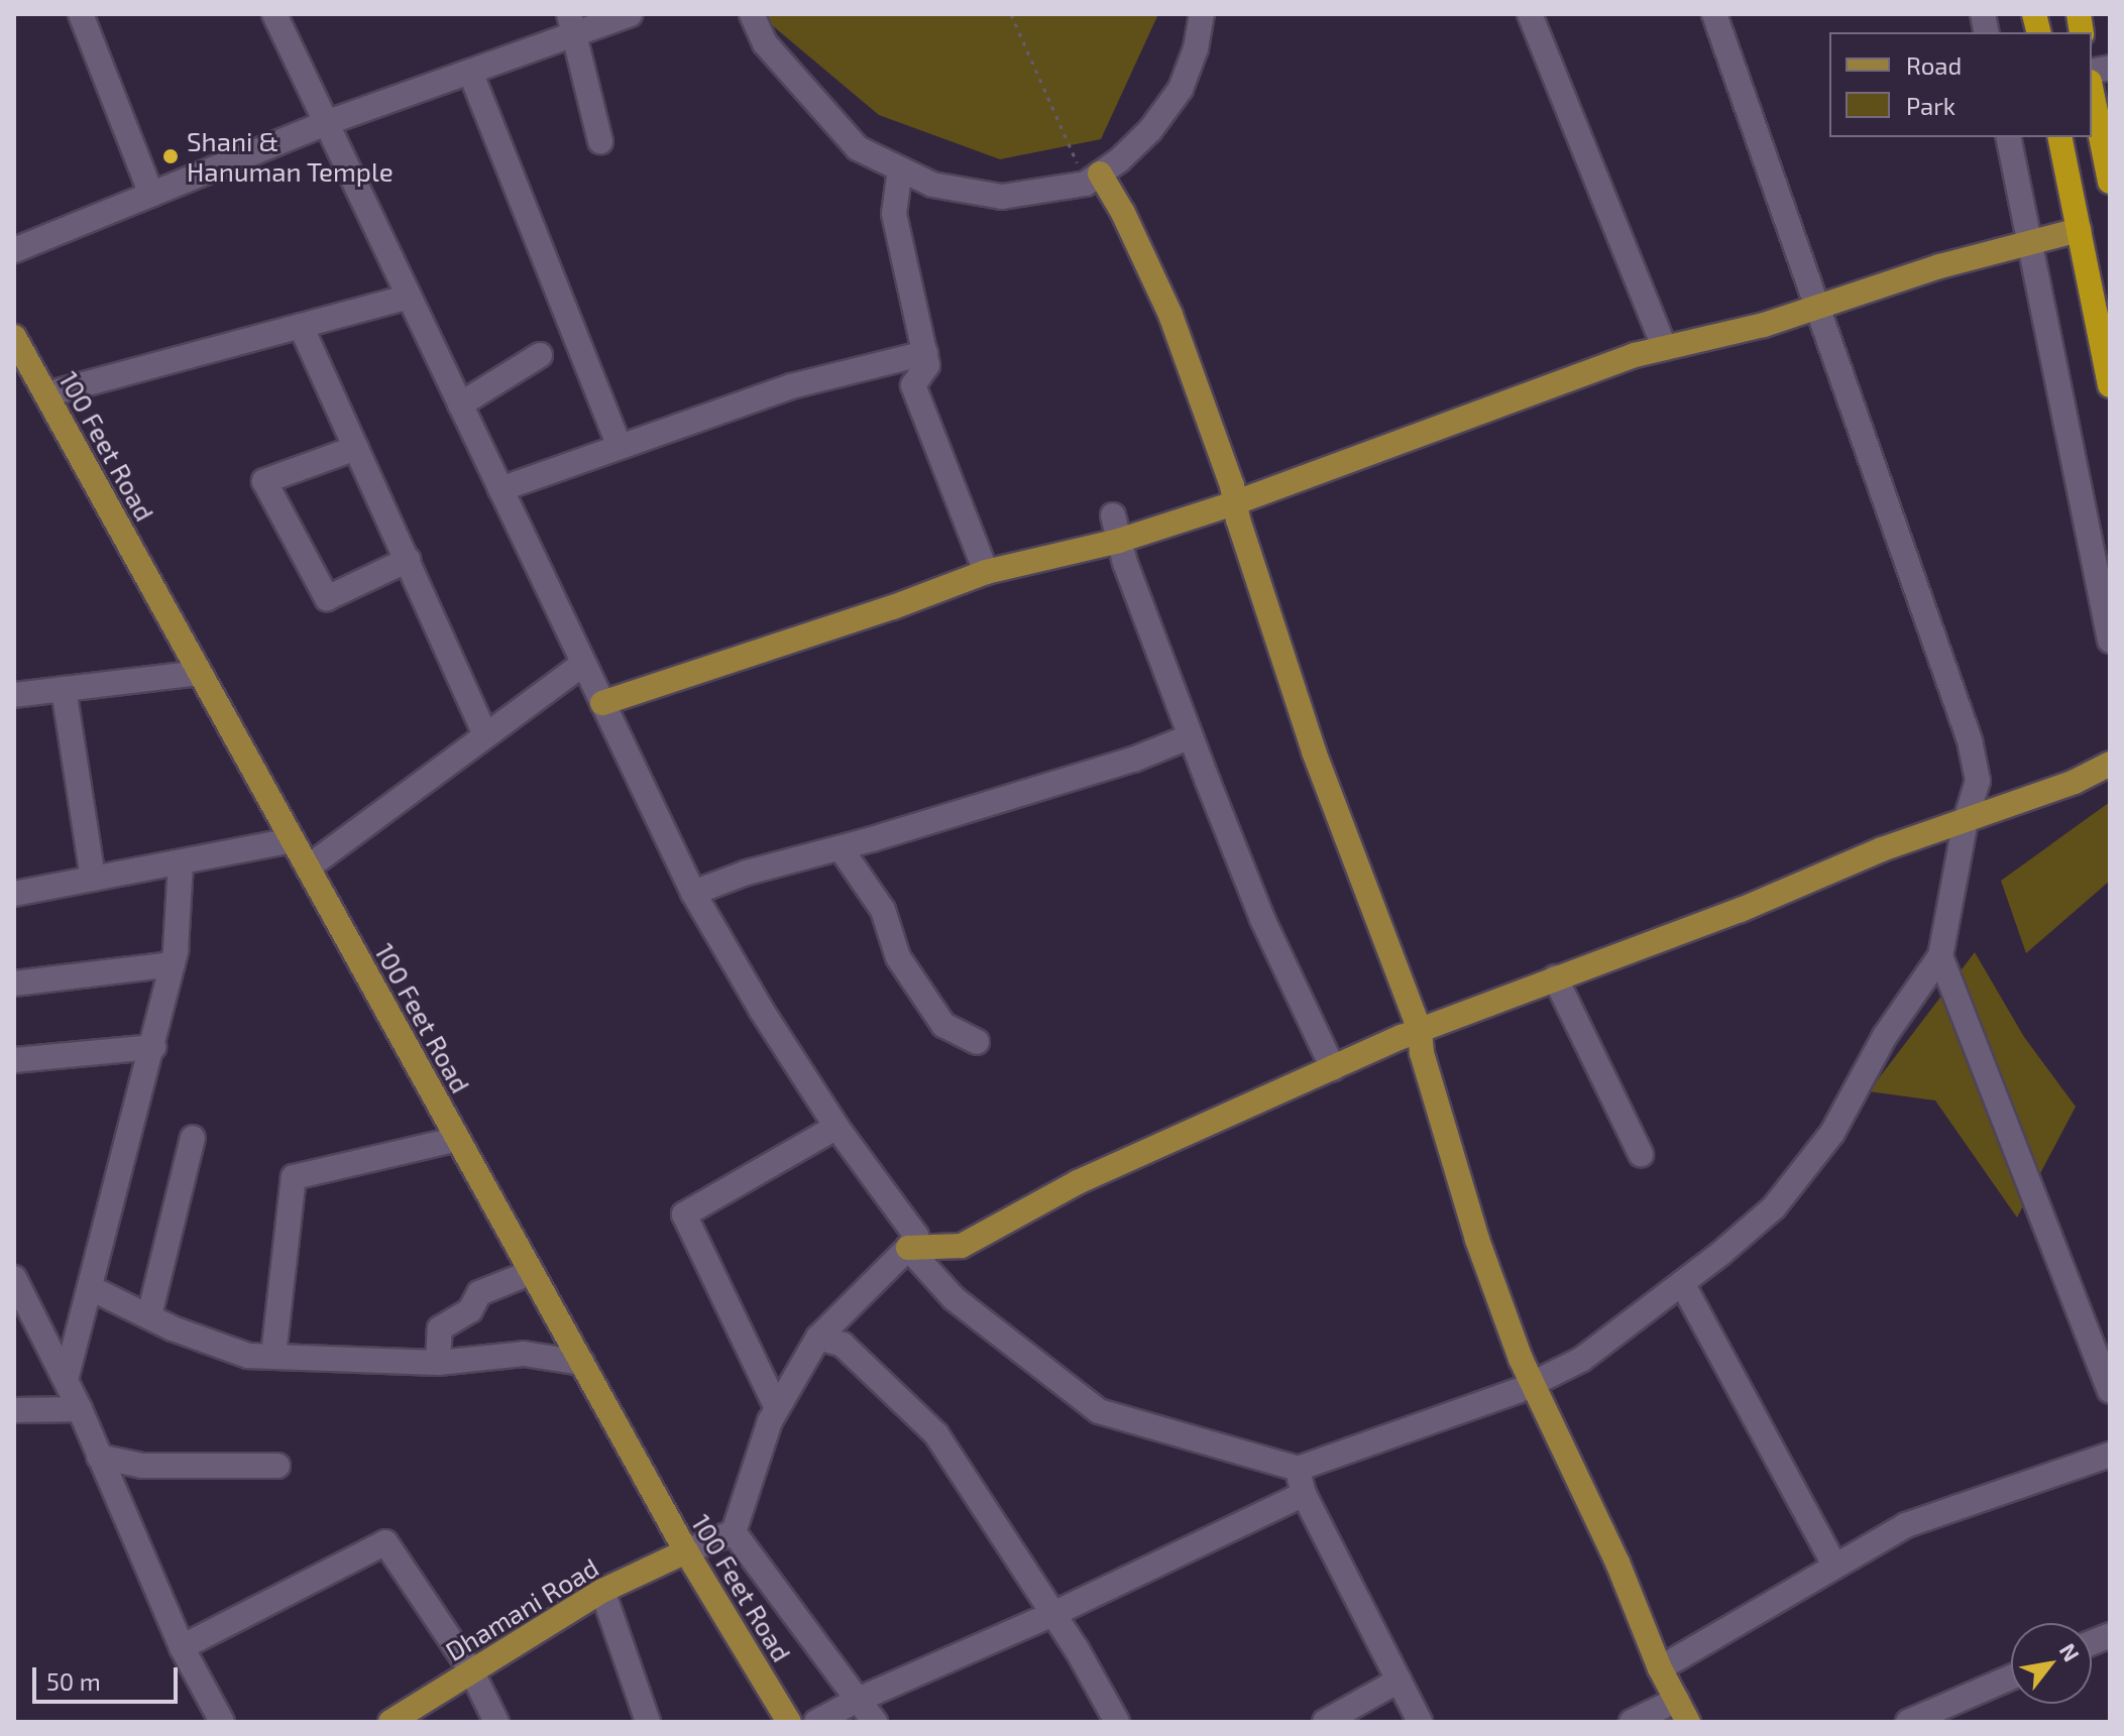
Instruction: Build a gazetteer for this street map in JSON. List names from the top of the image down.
{
  "streets": {
    "main road": ["100 Feet Road", "Dhamani Road"]
  },
  "crossings": [
    ["100 Feet Road", "Dhamani Road"]
  ],
  "places": ["Shani & Hanuman Temple"],
  "legend": ["Road", "Park"],
  "scale_bar": "50 m",
  "north": "top right"
}
